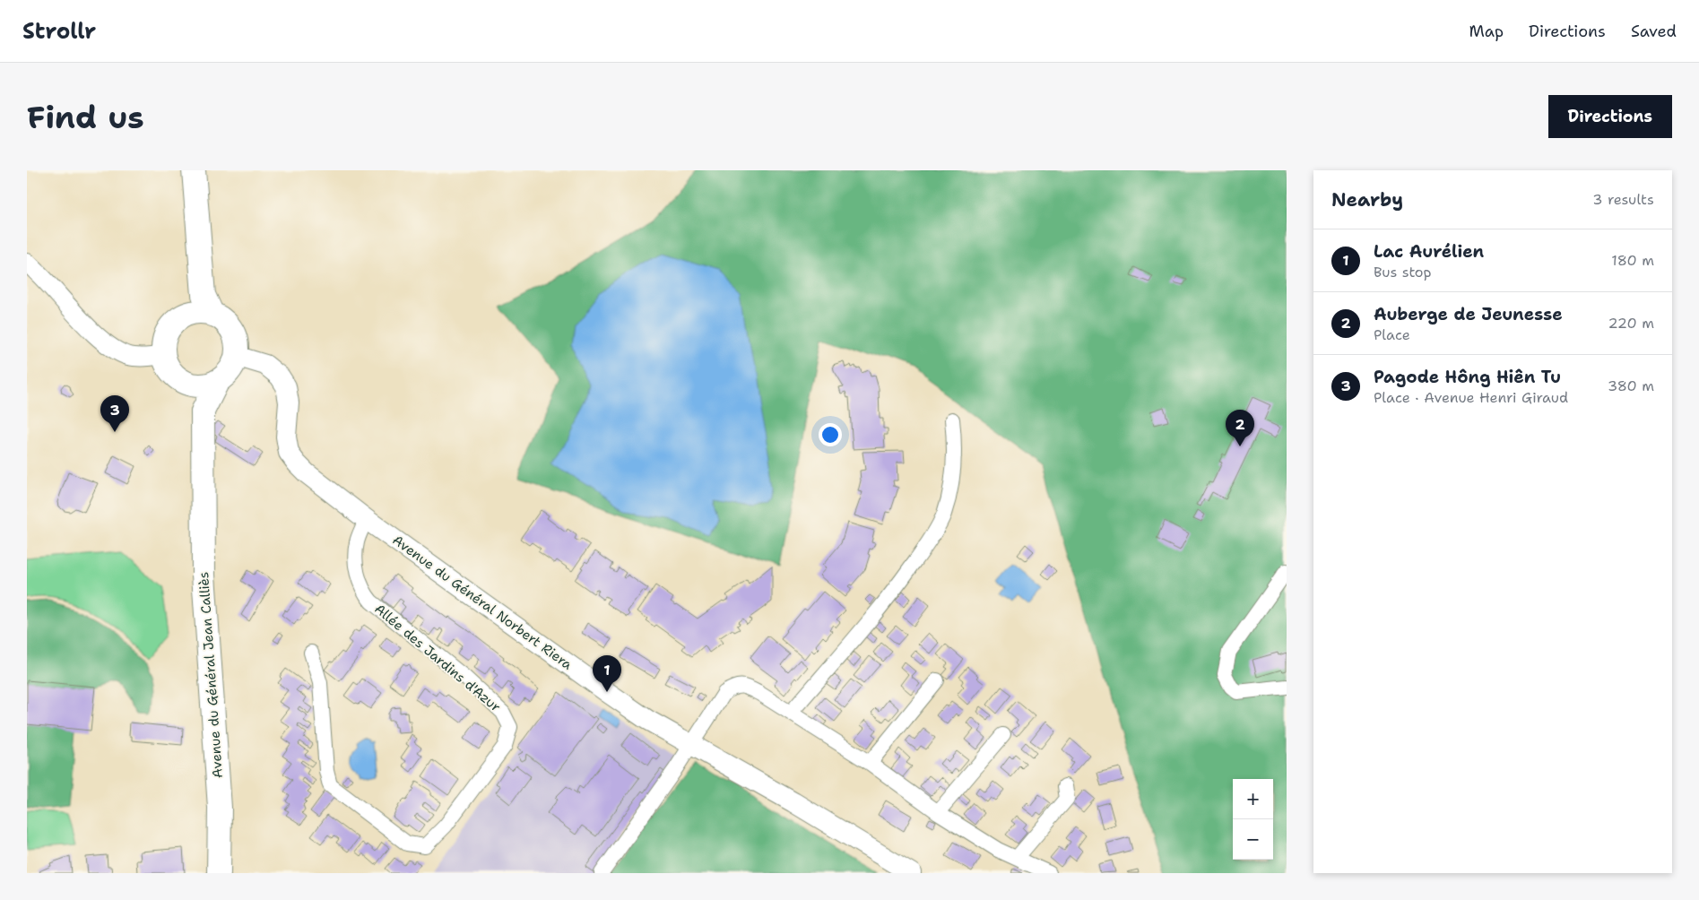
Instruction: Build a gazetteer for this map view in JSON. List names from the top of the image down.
{
  "streets": {
    "main road": ["Avenue du Général Norbert Riera", "Avenue du Général Jean Calliès"],
    "street": ["Allée des Jardins d'Azur"]
  },
  "crossings": [
    ["Avenue du Général Norbert Riera", "Allée des Jardins d'Azur"],
    ["Avenue du Général Norbert Riera", "Avenue du Général Jean Calliès"]
  ],
  "page": {
    "header": "Strollr",
    "nav": ["Map", "Directions", "Saved"],
    "buttons": "Directions",
    "title": "Find us",
    "heading": ["Nearby", "3 results"],
    "list": [
      {
        "mark": "1",
        "name": "Lac Aurélien",
        "note": "Bus stop",
        "value": "180 m"
      },
      {
        "mark": "2",
        "name": "Auberge de Jeunesse",
        "note": "Place",
        "value": "220 m"
      },
      {
        "mark": "3",
        "name": "Pagode Hông Hiên Tu",
        "note": "Place · Avenue Henri Giraud",
        "value": "380 m"
      }
    ],
    "pins": ["3", "2", "1"],
    "map_buttons": ["+", "−"]
  }
}
